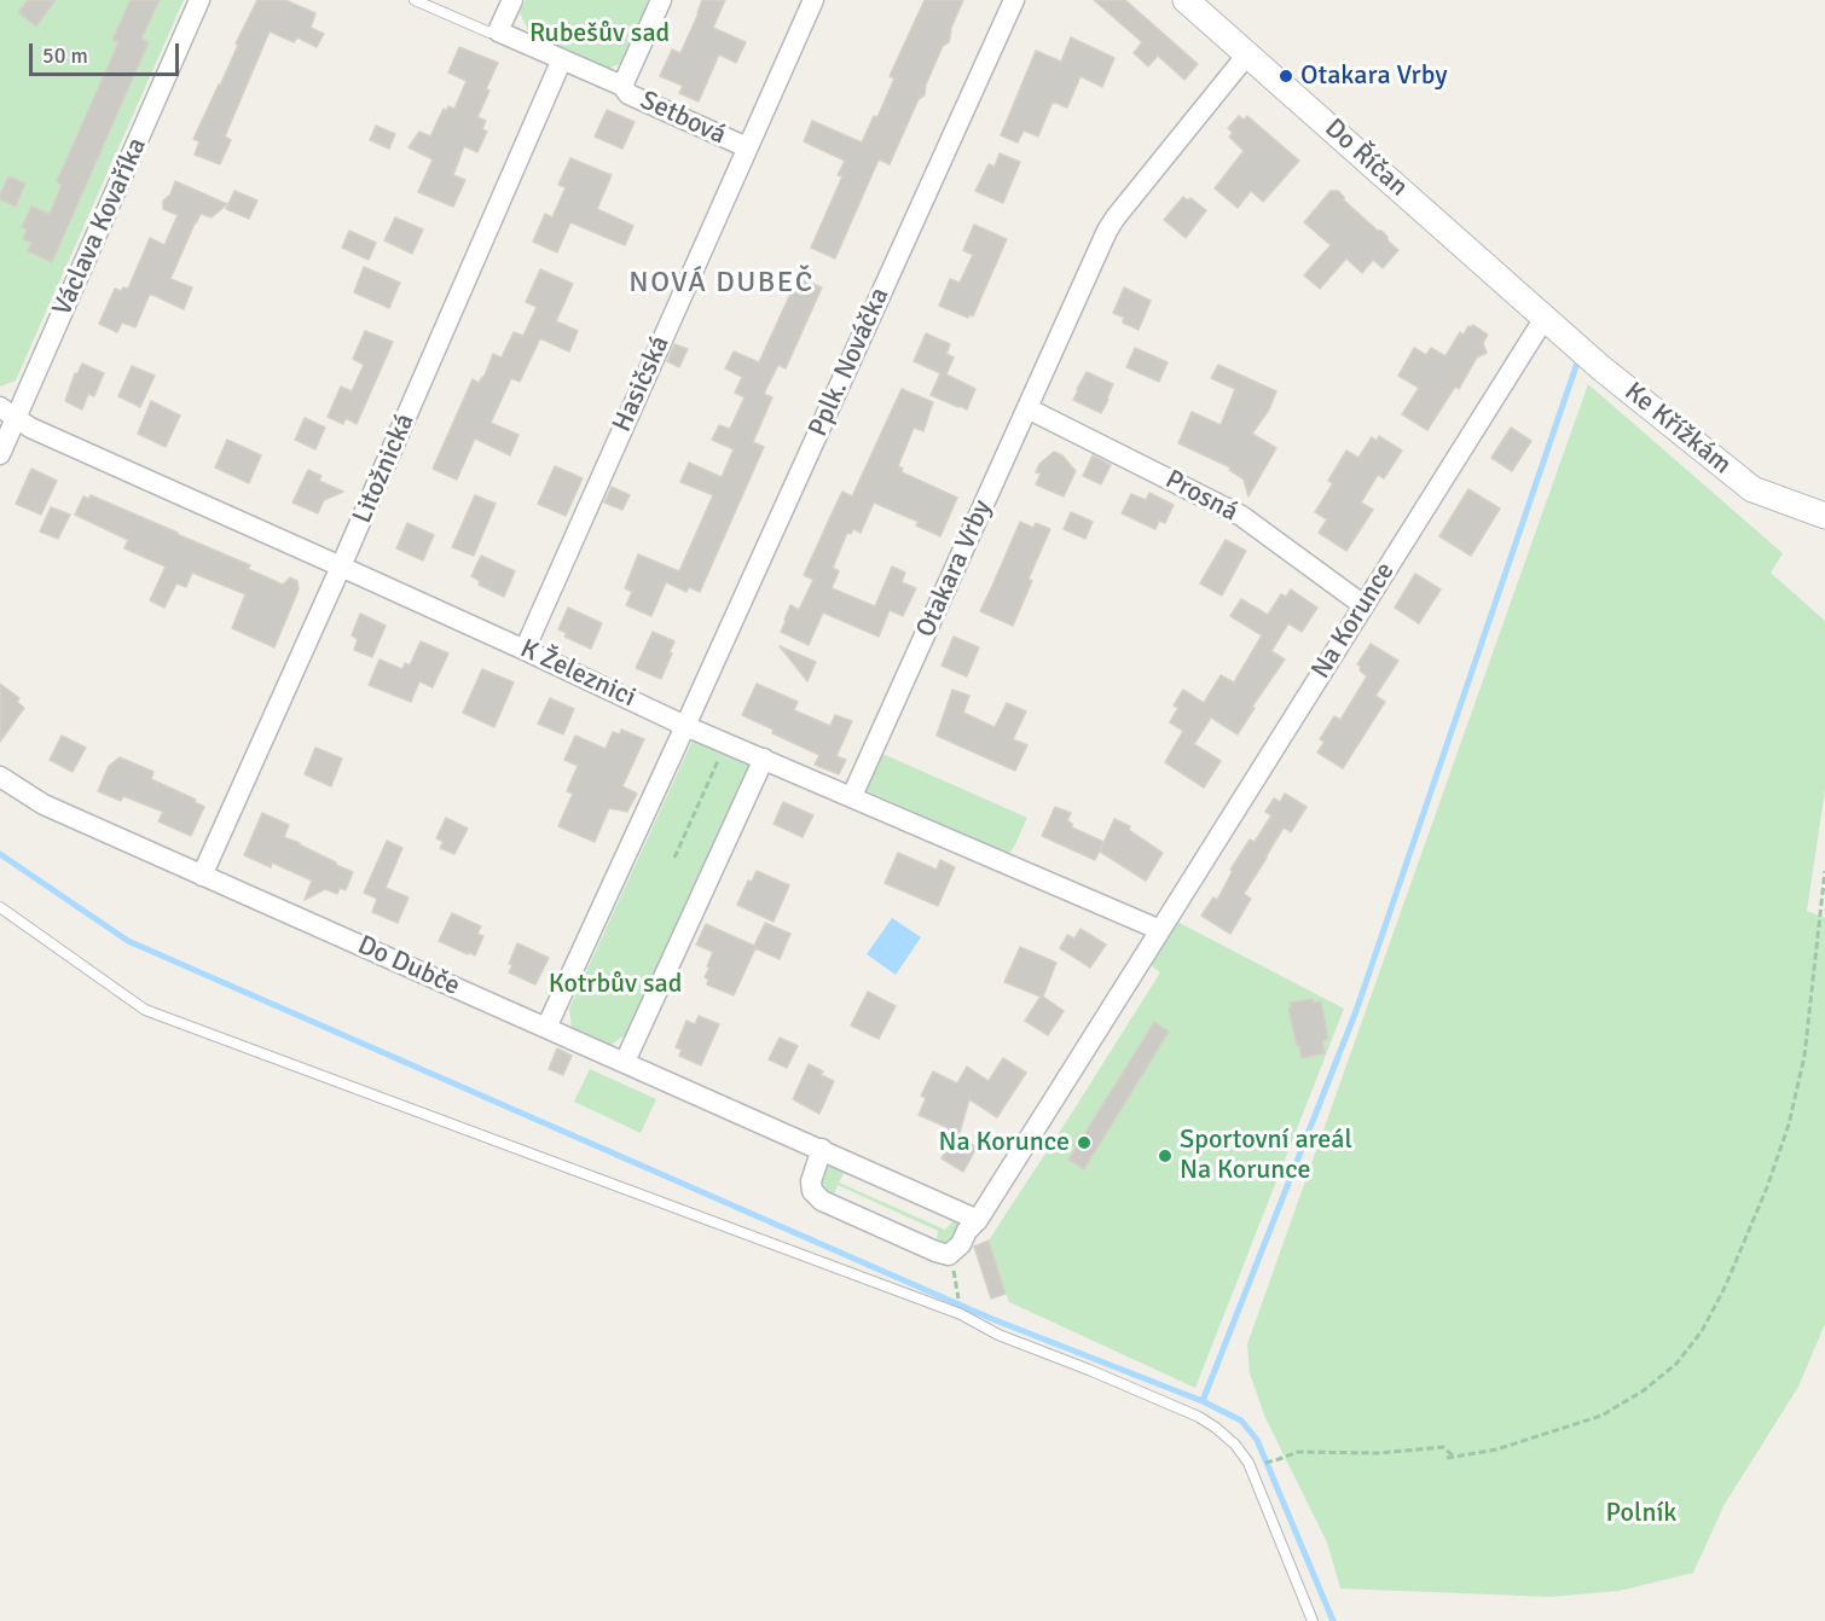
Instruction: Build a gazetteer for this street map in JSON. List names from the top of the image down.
{
  "streets": {
    "street": [
      "Setbová",
      "Do Říčan",
      "Václava Kovaříka",
      "Pplk. Nováčka",
      "Hasičská",
      "Ke Křížkám",
      "Litožnická",
      "Prosná",
      "Otakara Vrby",
      "Na Korunce",
      "K Železnici",
      "Do Dubče"
    ]
  },
  "crossings": [
    ["Setbová", "Hasičská"],
    ["Do Říčan", "Ke Křížkám"],
    ["Do Říčan", "Otakara Vrby"],
    ["Do Říčan", "Na Korunce"],
    ["Václava Kovaříka", "K Železnici"],
    ["Pplk. Nováčka", "K Železnici"],
    ["Pplk. Nováčka", "Do Dubče"],
    ["Hasičská", "K Železnici"],
    ["Ke Křížkám", "Na Korunce"],
    ["Litožnická", "K Železnici"],
    ["Litožnická", "Do Dubče"],
    ["Prosná", "Otakara Vrby"],
    ["Prosná", "Na Korunce"],
    ["Otakara Vrby", "K Železnici"],
    ["Na Korunce", "K Železnici"],
    ["Na Korunce", "Do Dubče"]
  ],
  "districts": ["NOVÁ DUBEČ"],
  "parks": ["Rubešův sad", "Kotrbův sad", "Polník"],
  "places": ["Otakara Vrby", "Na Korunce", "Sportovní areál Na Korunce"],
  "scale_bar": "50 m"
}
